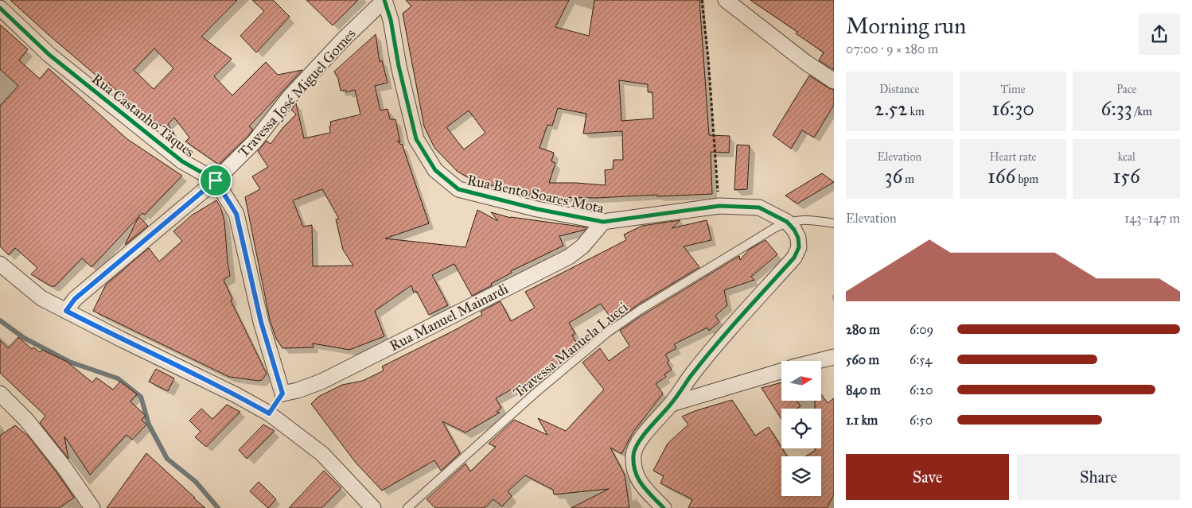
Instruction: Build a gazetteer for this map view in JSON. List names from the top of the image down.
{
  "streets": {
    "street": [
      "Travessa José Miguel Gomes",
      "Rua Castanho Taques",
      "Rua Bento Soares Mota",
      "Rua Manuel Mainardi"
    ],
    "lane": ["Travessa Manuela Lucci"]
  },
  "crossings": [
    ["Travessa José Miguel Gomes", "Rua Castanho Taques"],
    ["Travessa José Miguel Gomes", "Rua Bento Soares Mota"],
    ["Rua Castanho Taques", "Rua Manuel Mainardi"],
    ["Rua Bento Soares Mota", "Rua Manuel Mainardi"],
    ["Rua Bento Soares Mota", "Travessa Manuela Lucci"]
  ],
  "north": "right",
  "page": {
    "heading": ["Morning run", "07:00 · 9 × 280 m"],
    "stats": [
      ["Distance", "2.52 km"],
      ["Time", "16:30"],
      ["Pace", "6:33 /km"],
      ["Elevation", "36 m"],
      ["Heart rate", "166 bpm"],
      ["kcal", "156"]
    ],
    "chart": ["Elevation", "143–147 m"],
    "list": [
      {
        "name": "280 m",
        "note": "6:09"
      },
      {
        "name": "560 m",
        "note": "6:54"
      },
      {
        "name": "840 m",
        "note": "6:20"
      },
      {
        "name": "1.1 km",
        "note": "6:50"
      }
    ],
    "buttons": ["Save", "Share"]
  }
}
